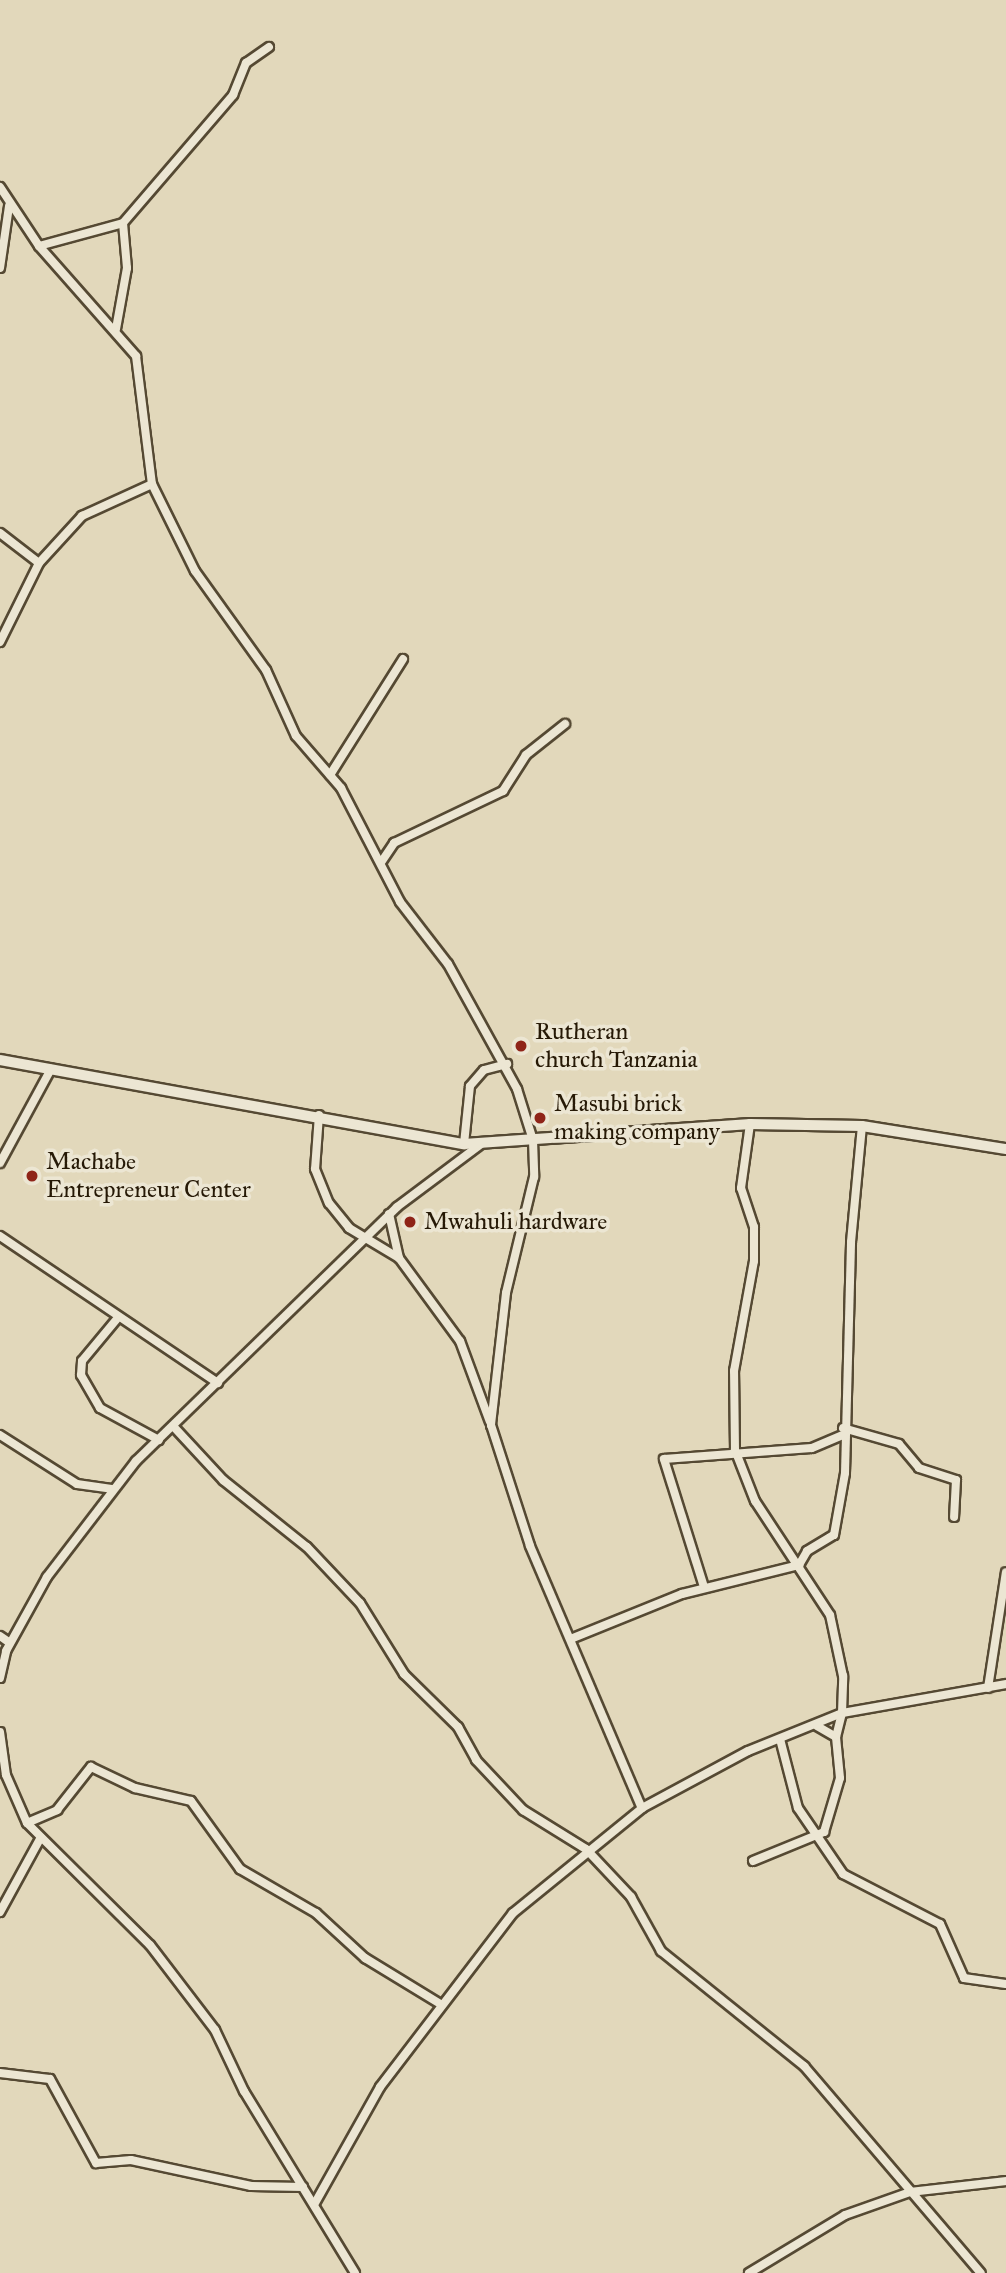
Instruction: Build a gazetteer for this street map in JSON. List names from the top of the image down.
{
  "places": [
    "Rutheran church Tanzania",
    "Masubi brick making company",
    "Machabe Entrepreneur Center",
    "Mwahuli hardware"
  ]
}
